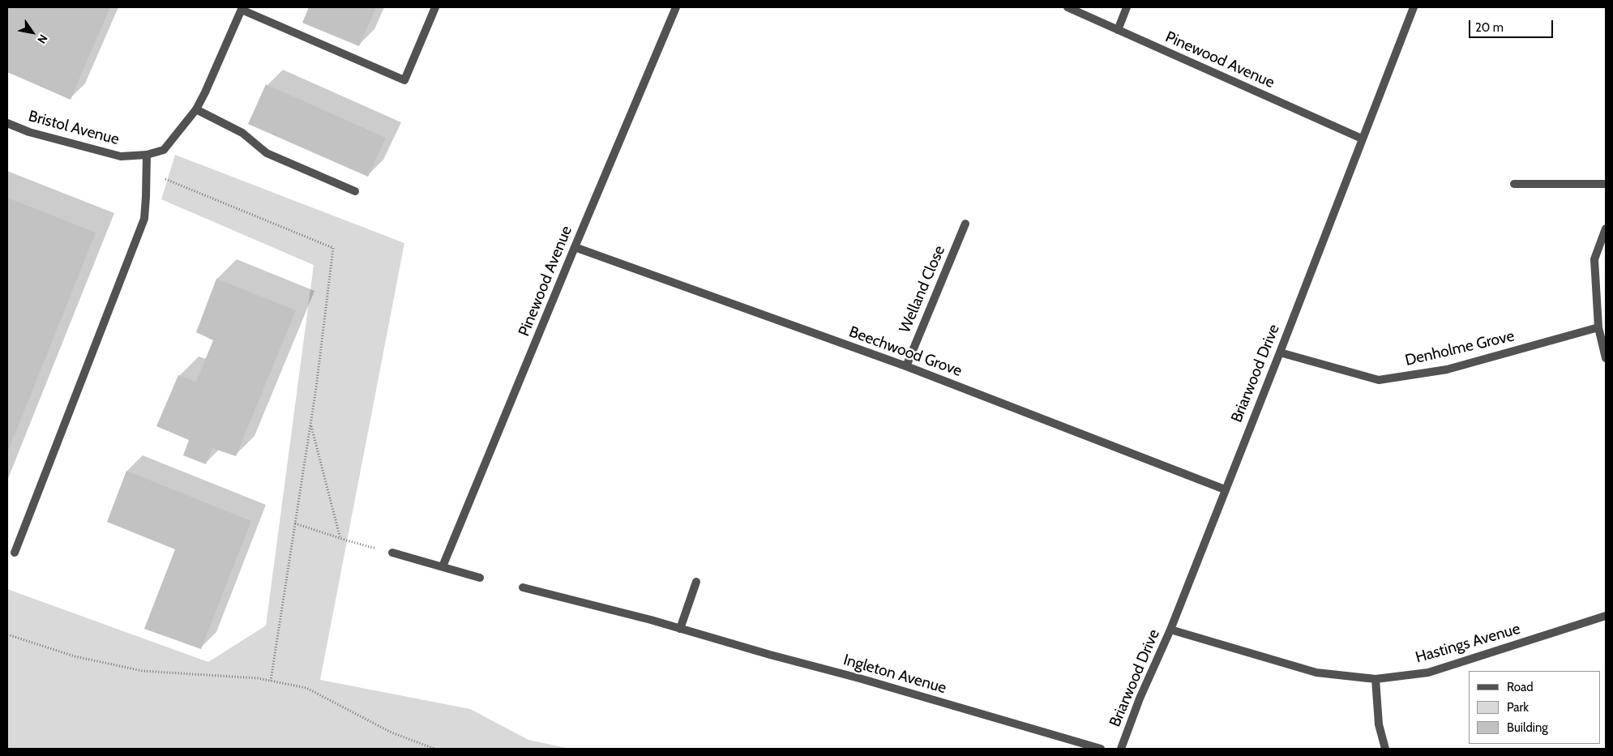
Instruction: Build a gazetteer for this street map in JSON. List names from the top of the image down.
{
  "streets": {
    "street": [
      "Pinewood Avenue",
      "Bristol Avenue",
      "Welland Close",
      "Denholme Grove",
      "Beechwood Grove",
      "Briarwood Drive",
      "Hastings Avenue",
      "Ingleton Avenue"
    ]
  },
  "crossings": [
    ["Pinewood Avenue", "Beechwood Grove"],
    ["Pinewood Avenue", "Briarwood Drive"],
    ["Welland Close", "Beechwood Grove"],
    ["Denholme Grove", "Briarwood Drive"],
    ["Beechwood Grove", "Briarwood Drive"],
    ["Briarwood Drive", "Hastings Avenue"]
  ],
  "legend": ["Road", "Park", "Building"],
  "scale_bar": "20 m",
  "north": "bottom right"
}
